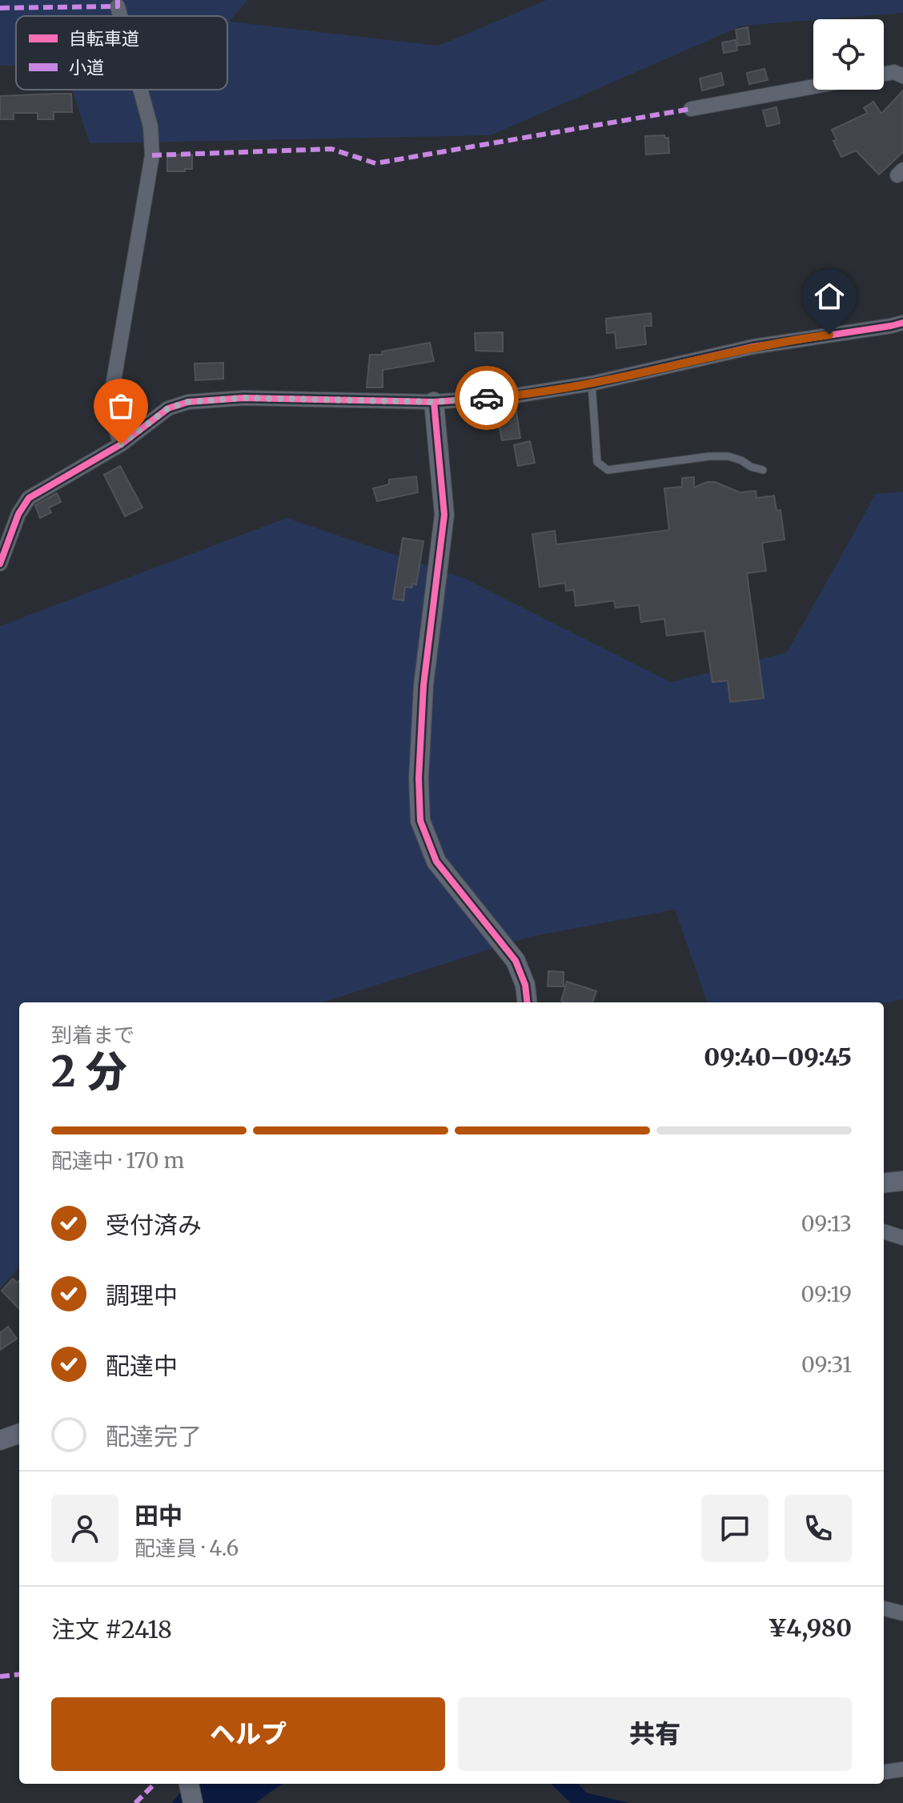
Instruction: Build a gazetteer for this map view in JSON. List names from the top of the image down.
{
  "legend": ["自転車道", "小道"],
  "page": {
    "heading": ["2 分", "到着まで", "09:40–09:45"],
    "panel": [
      "田中",
      "配達員 · 4.6",
      "注文 #2418",
      "¥4,980"
    ],
    "bar": "配達中 · 170 m",
    "list": [
      ["受付済み", "09:13"],
      ["調理中", "09:19"],
      ["配達中", "09:31"],
      "配達完了"
    ],
    "buttons": ["ヘルプ", "共有"]
  }
}
